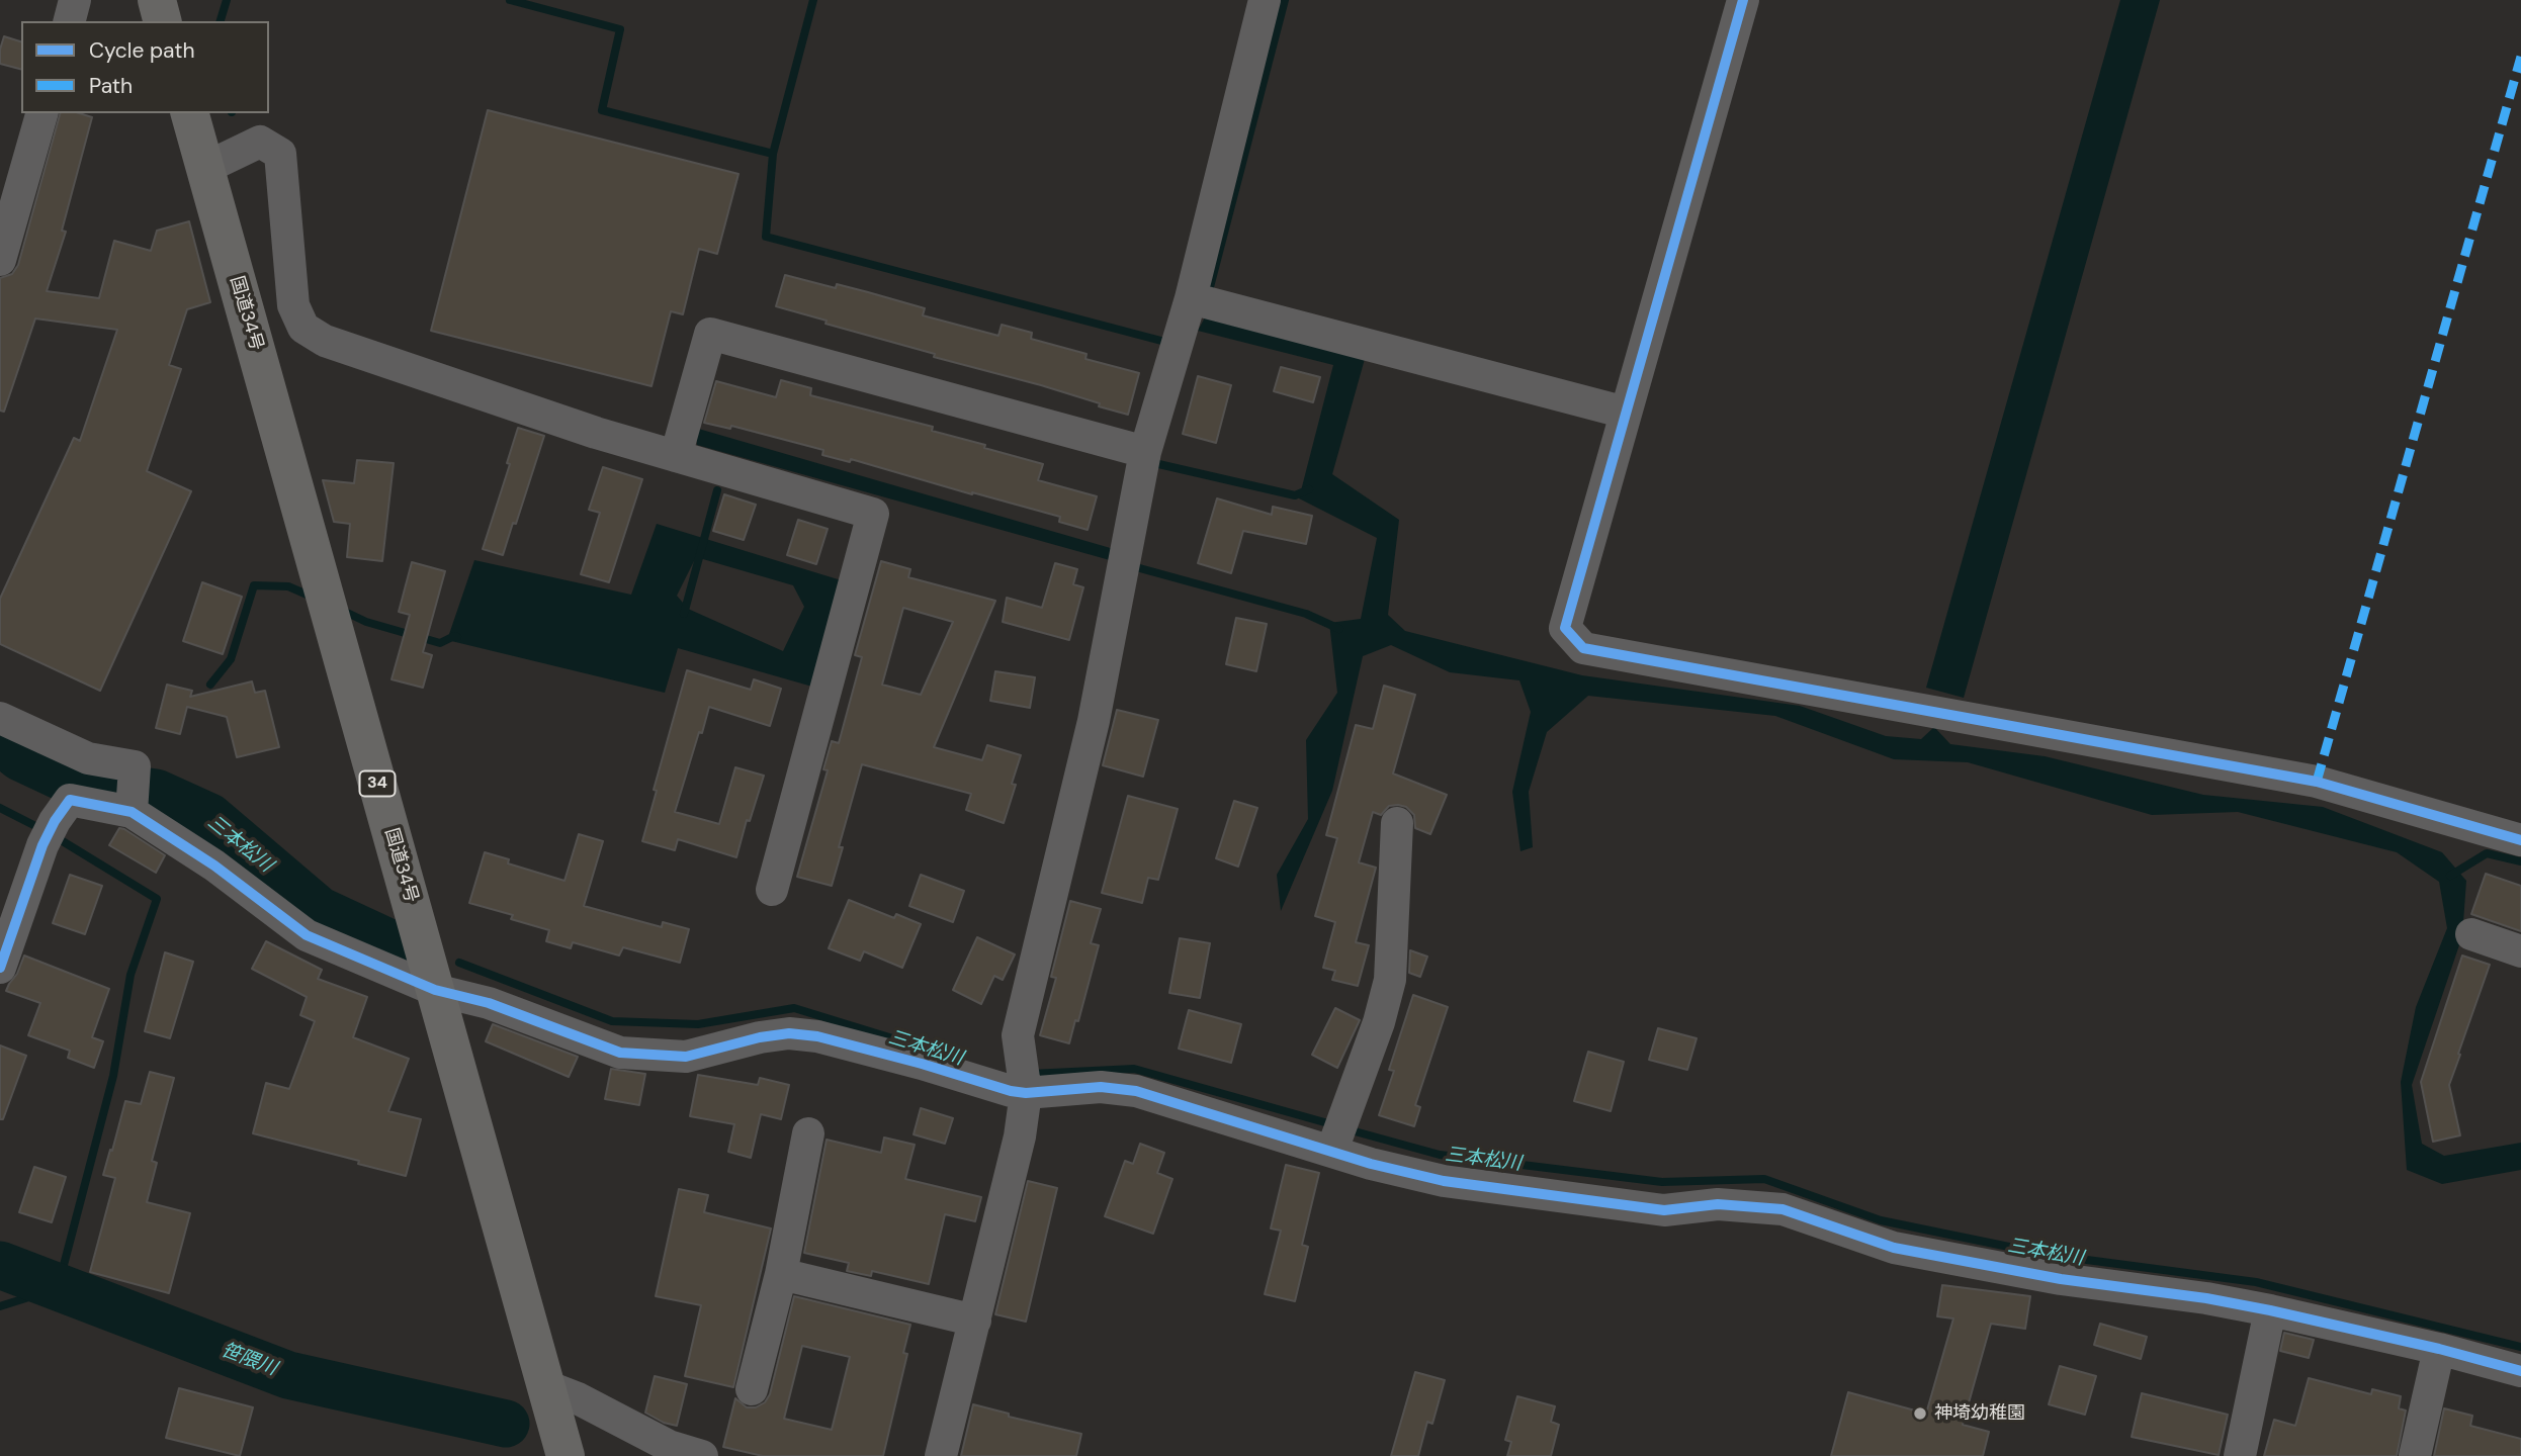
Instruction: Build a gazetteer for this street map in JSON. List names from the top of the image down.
{
  "streets": {
    "highway": ["国道34号", "34"]
  },
  "water": ["三本松川", "笹隈川"],
  "places": ["神埼幼稚園"],
  "legend": ["Cycle path", "Path"]
}
